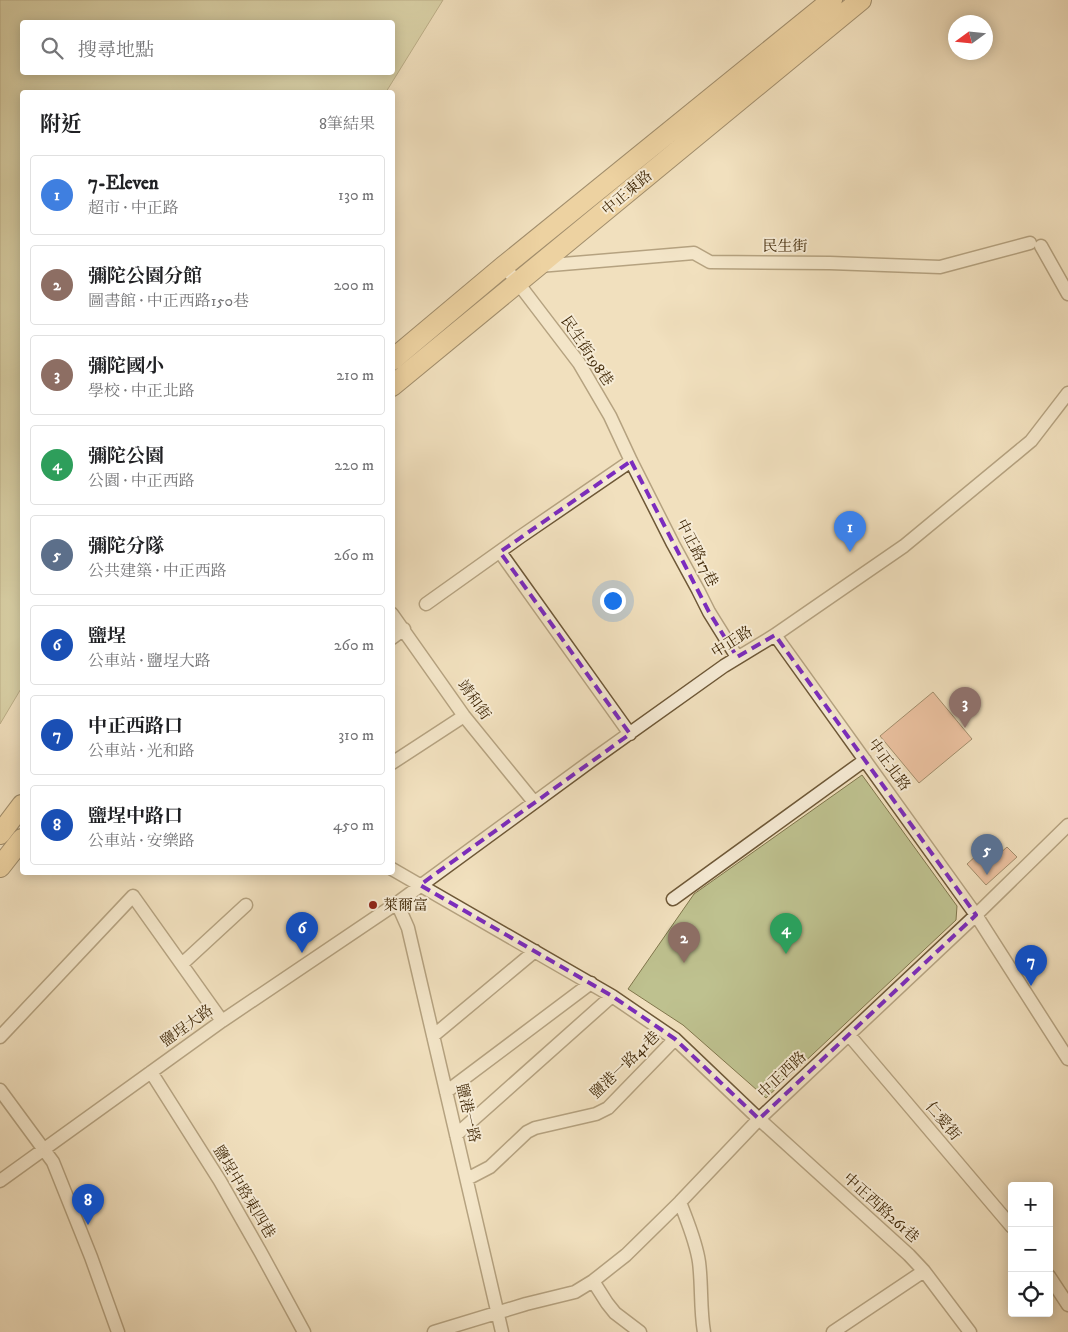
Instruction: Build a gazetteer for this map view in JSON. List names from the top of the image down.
{
  "streets": {
    "main road": ["中正東路"],
    "street": [
      "民生街",
      "民生街198巷",
      "中正路17巷",
      "中正路",
      "靖和街",
      "中正北路",
      "鹽埕大路",
      "鹽港一路41巷",
      "中正西路",
      "鹽港一路",
      "仁愛街",
      "鹽埕中路東四巷",
      "中正西路261巷"
    ]
  },
  "crossings": [
    ["中正東路", "民生街"],
    ["中正東路", "民生街198巷"],
    ["民生街198巷", "中正路17巷"],
    ["中正路17巷", "中正路"],
    ["中正路", "靖和街"],
    ["中正路", "中正北路"],
    ["中正路", "鹽埕大路"],
    ["中正路", "鹽港一路"],
    ["中正路", "中正西路261巷"],
    ["中正北路", "中正西路"],
    ["鹽埕大路", "鹽港一路"],
    ["鹽埕大路", "鹽埕中路東四巷"],
    ["鹽港一路41巷", "鹽港一路"],
    ["鹽港一路41巷", "中正西路261巷"],
    ["中正西路", "鹽港一路"],
    ["中正西路", "仁愛街"],
    ["中正西路", "中正西路261巷"]
  ],
  "places": ["萊爾富"],
  "north": "left",
  "page": {
    "search": "搜尋地點",
    "heading": ["附近", "8筆結果"],
    "list": [
      {
        "mark": "1",
        "name": "7-Eleven",
        "note": "超市 · 中正路",
        "value": "130 m"
      },
      {
        "mark": "2",
        "name": "彌陀公園分館",
        "note": "圖書館 · 中正西路150巷",
        "value": "200 m"
      },
      {
        "mark": "3",
        "name": "彌陀國小",
        "note": "學校 · 中正北路",
        "value": "210 m"
      },
      {
        "mark": "4",
        "name": "彌陀公園",
        "note": "公園 · 中正西路",
        "value": "220 m"
      },
      {
        "mark": "5",
        "name": "彌陀分隊",
        "note": "公共建築 · 中正西路",
        "value": "260 m"
      },
      {
        "mark": "6",
        "name": "鹽埕",
        "note": "公車站 · 鹽埕大路",
        "value": "260 m"
      },
      {
        "mark": "7",
        "name": "中正西路口",
        "note": "公車站 · 光和路",
        "value": "310 m"
      },
      {
        "mark": "8",
        "name": "鹽埕中路口",
        "note": "公車站 · 安樂路",
        "value": "450 m"
      }
    ],
    "pins": [
      "1",
      "3",
      "5",
      "6",
      "4",
      "2",
      "7",
      "8"
    ],
    "map_buttons": ["+", "−"]
  }
}
